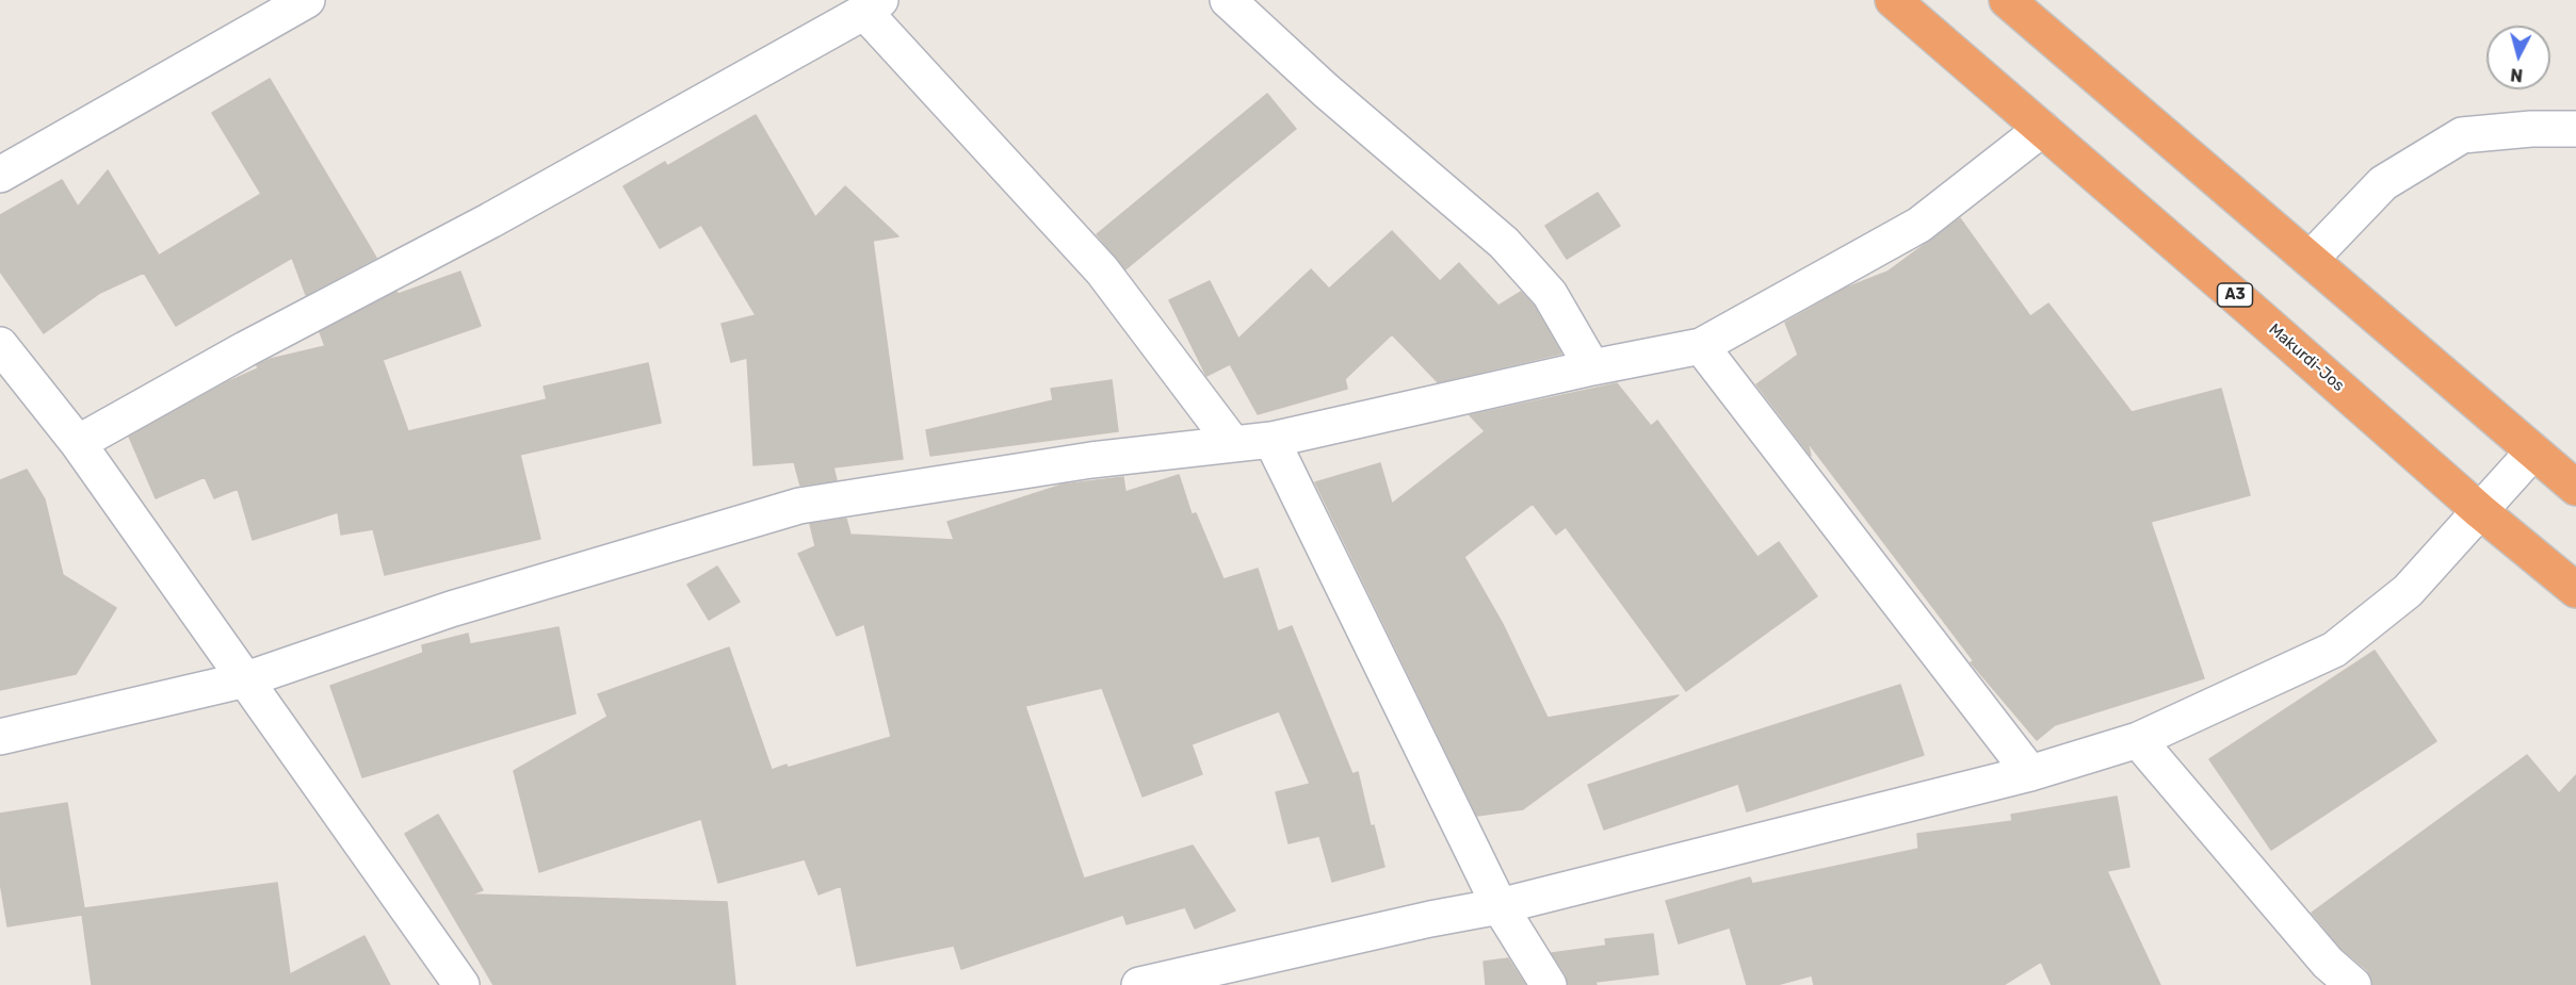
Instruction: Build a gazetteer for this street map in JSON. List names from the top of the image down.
{
  "streets": {
    "highway": ["A3", "Makurdi-Jos"]
  },
  "north": "bottom"
}
